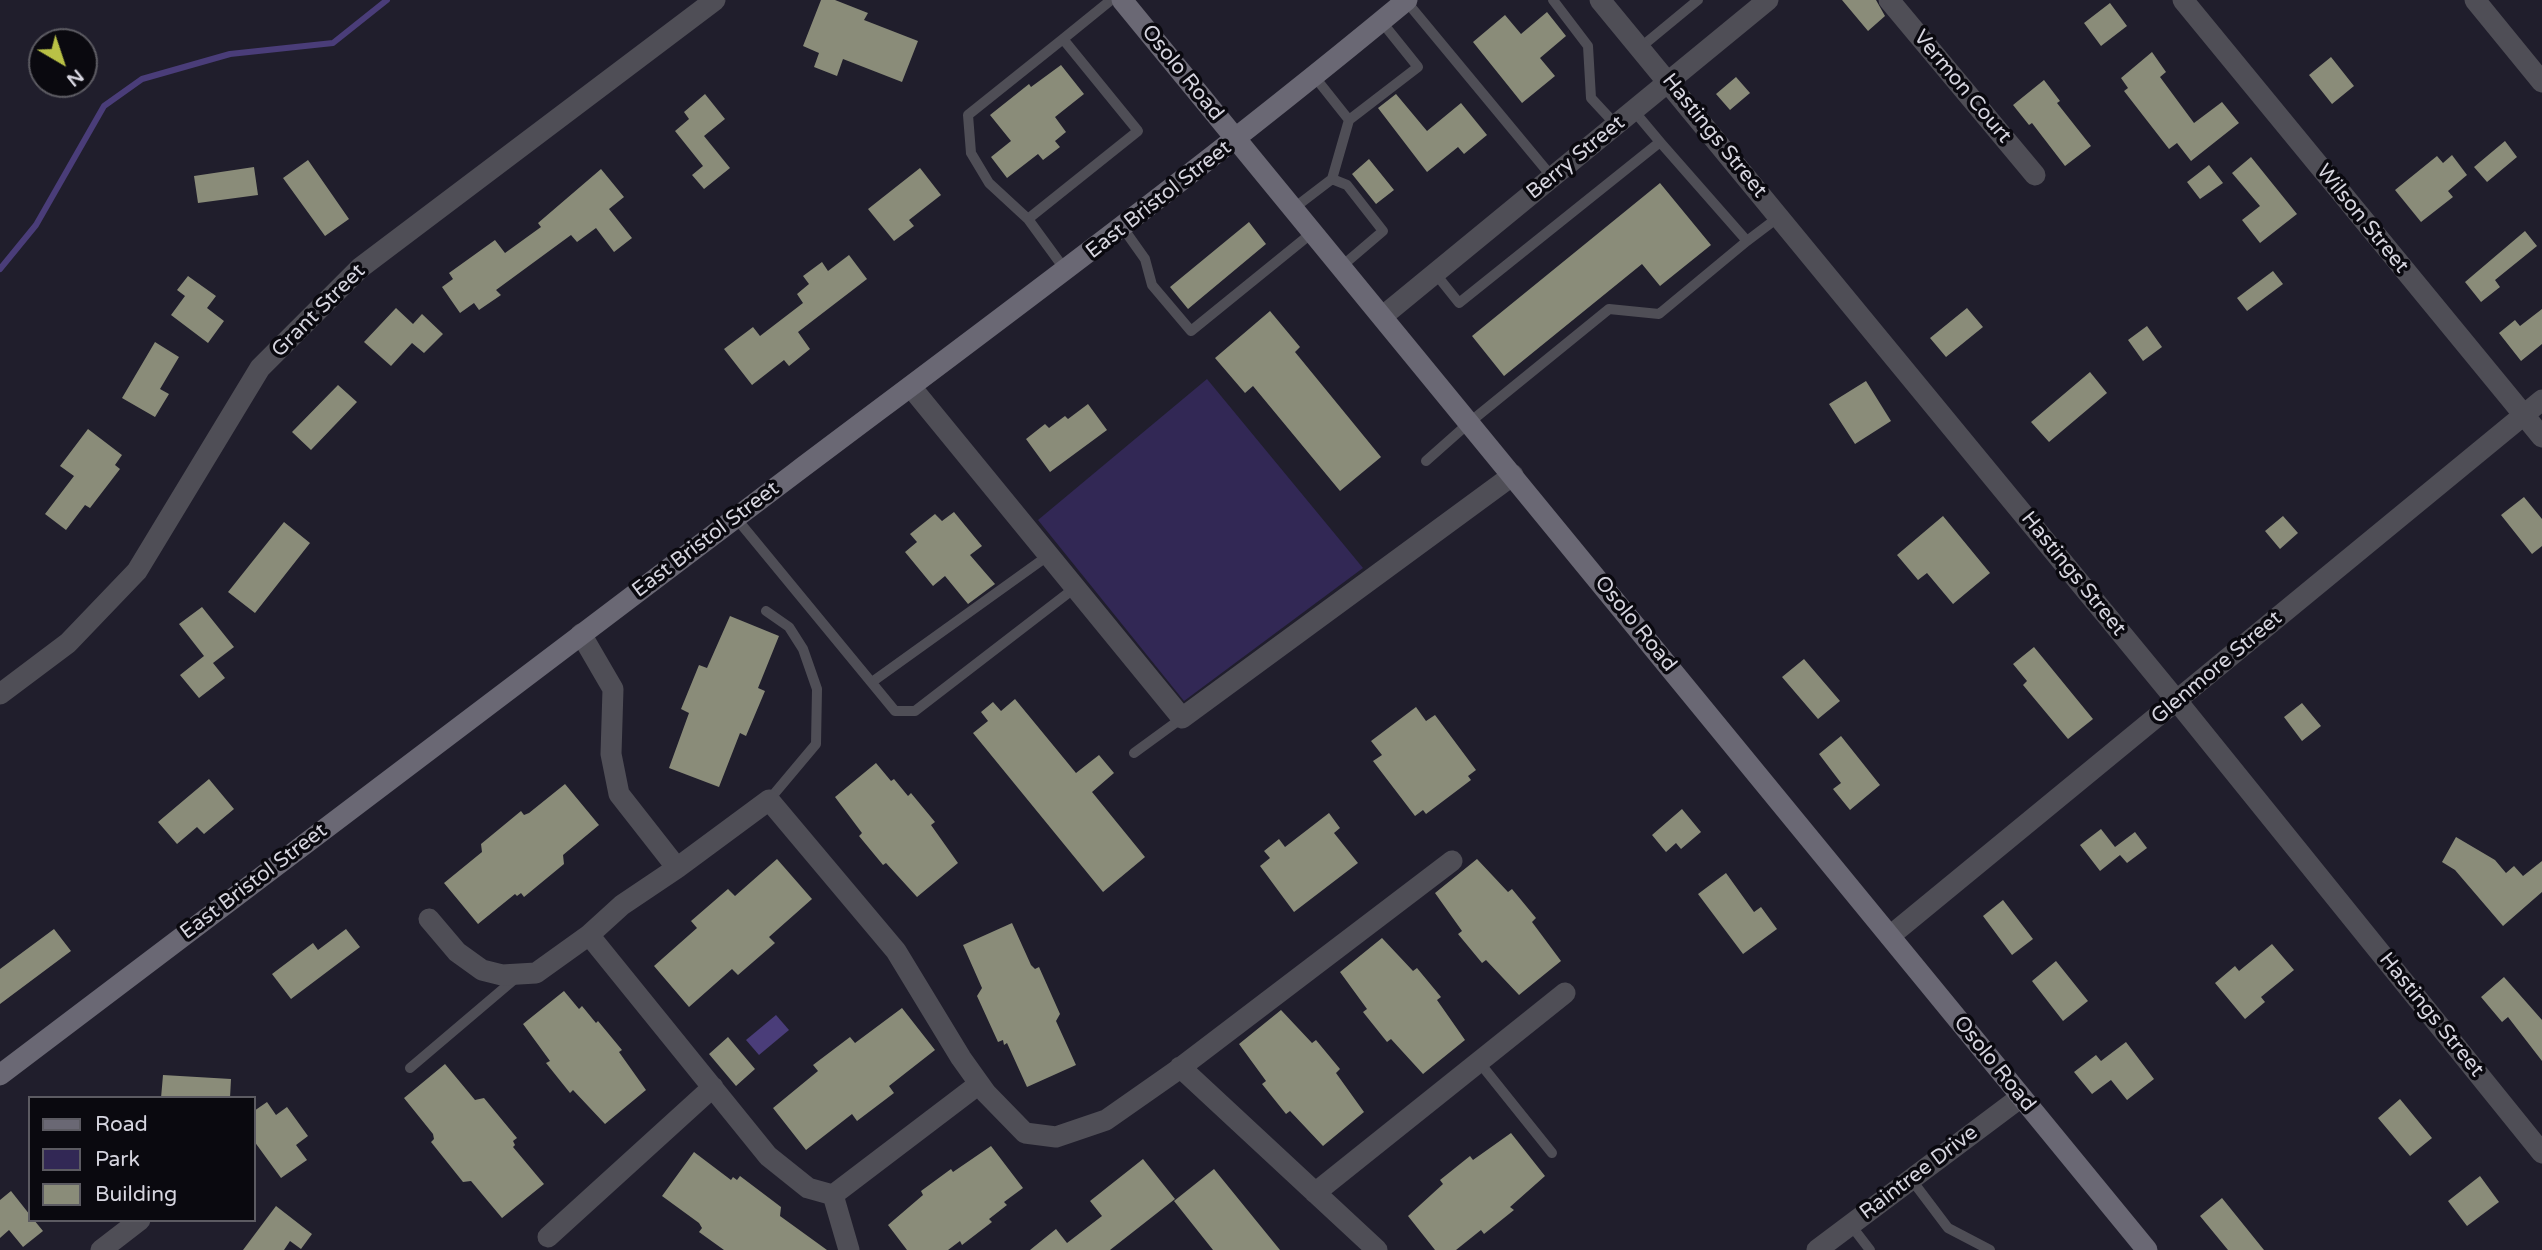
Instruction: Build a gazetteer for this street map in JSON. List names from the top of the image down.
{
  "streets": {
    "main road": ["Osolo Road", "East Bristol Street"],
    "street": [
      "Vermon Court",
      "Hastings Street",
      "Berry Street",
      "Wilson Street",
      "Grant Street",
      "Glenmore Street",
      "Raintree Drive"
    ]
  },
  "crossings": [
    ["Osolo Road", "Berry Street"],
    ["Osolo Road", "East Bristol Street"],
    ["Osolo Road", "Glenmore Street"],
    ["Osolo Road", "Raintree Drive"],
    ["Hastings Street", "Berry Street"],
    ["Hastings Street", "Glenmore Street"],
    ["Wilson Street", "Glenmore Street"]
  ],
  "legend": ["Road", "Park", "Building"],
  "north": "bottom right"
}
